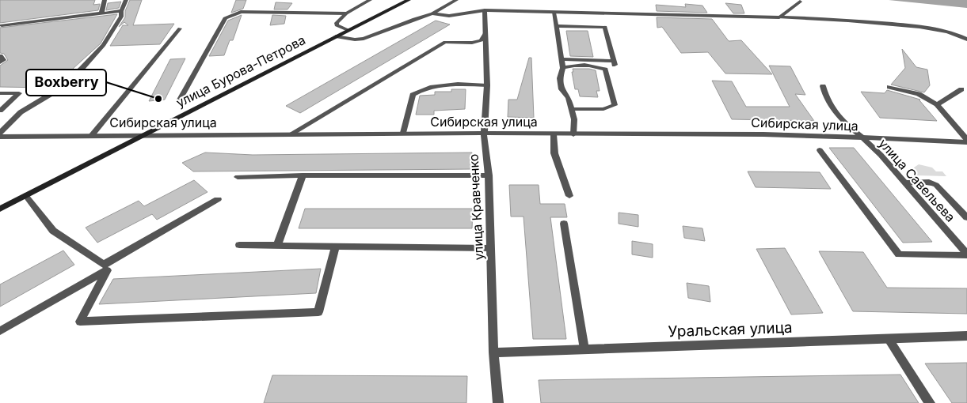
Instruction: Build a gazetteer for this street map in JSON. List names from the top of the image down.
{
  "streets": {
    "main road": ["улица Бурова-Петрова"],
    "street": [
      "Сибирская улица",
      "улица Савельева",
      "улица Кравченко",
      "Уральская улица"
    ]
  },
  "crossings": [
    ["улица Бурова-Петрова", "Сибирская улица"],
    ["Сибирская улица", "улица Савельева"],
    ["Сибирская улица", "улица Кравченко"],
    ["улица Кравченко", "Уральская улица"]
  ],
  "places": ["Boxberry"]
}
